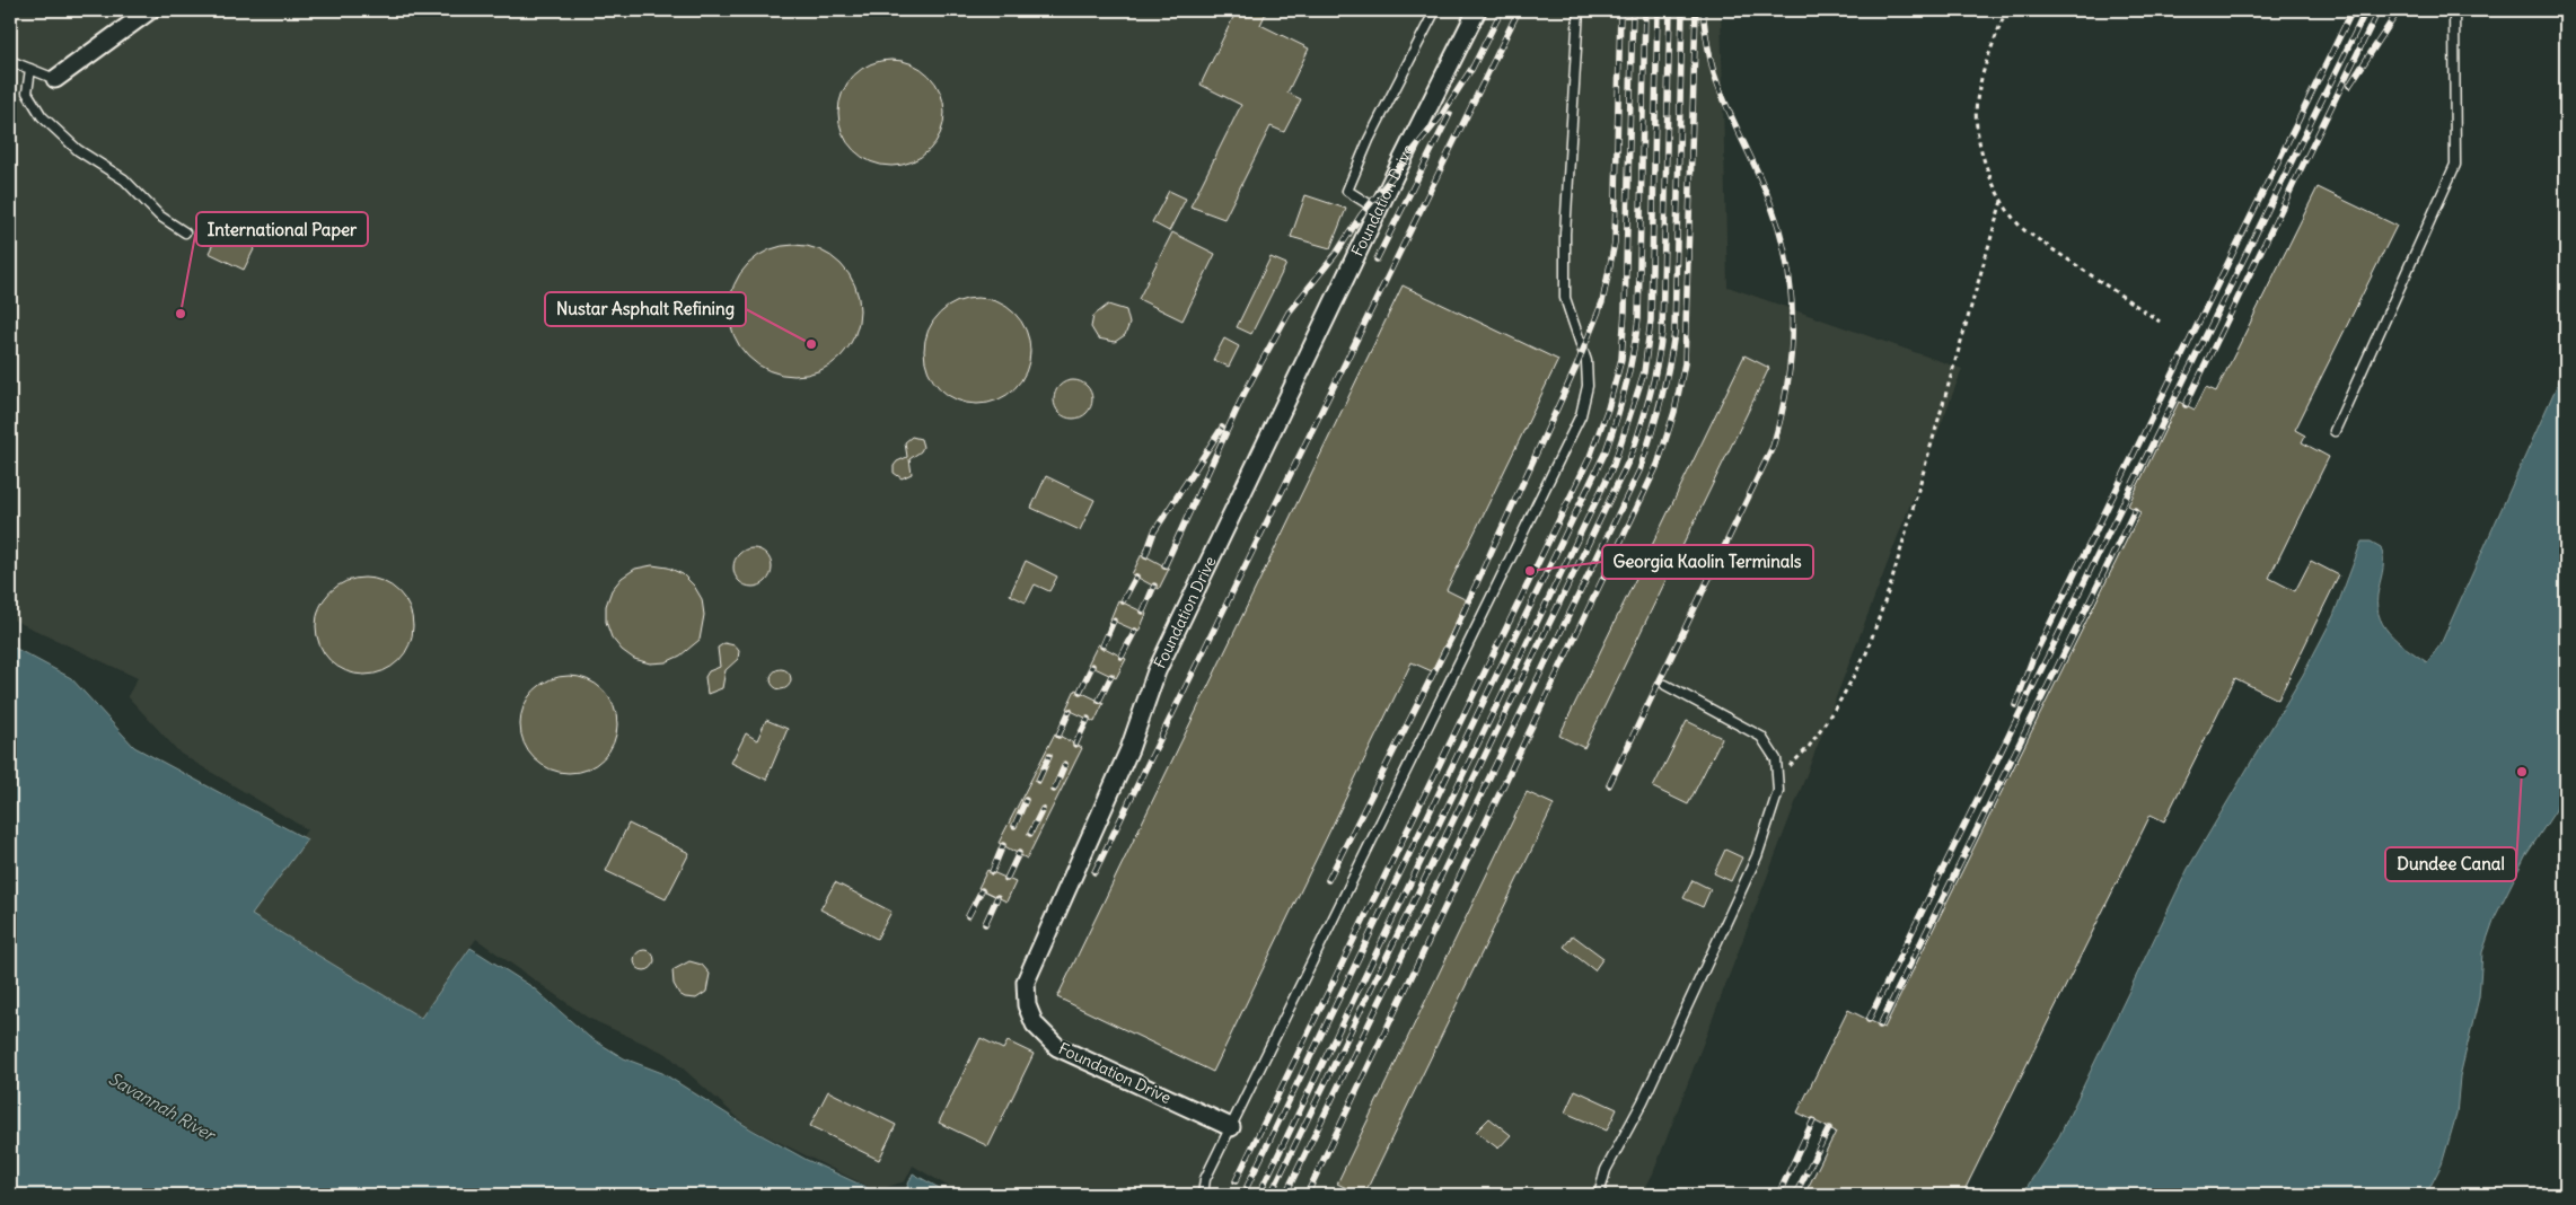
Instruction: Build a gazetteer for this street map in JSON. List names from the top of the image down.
{
  "streets": {
    "street": ["Foundation Drive"]
  },
  "water": ["Savannah River"],
  "places": [
    "International Paper",
    "Nustar Asphalt Refining",
    "Georgia Kaolin Terminals",
    "Dundee Canal"
  ]
}
